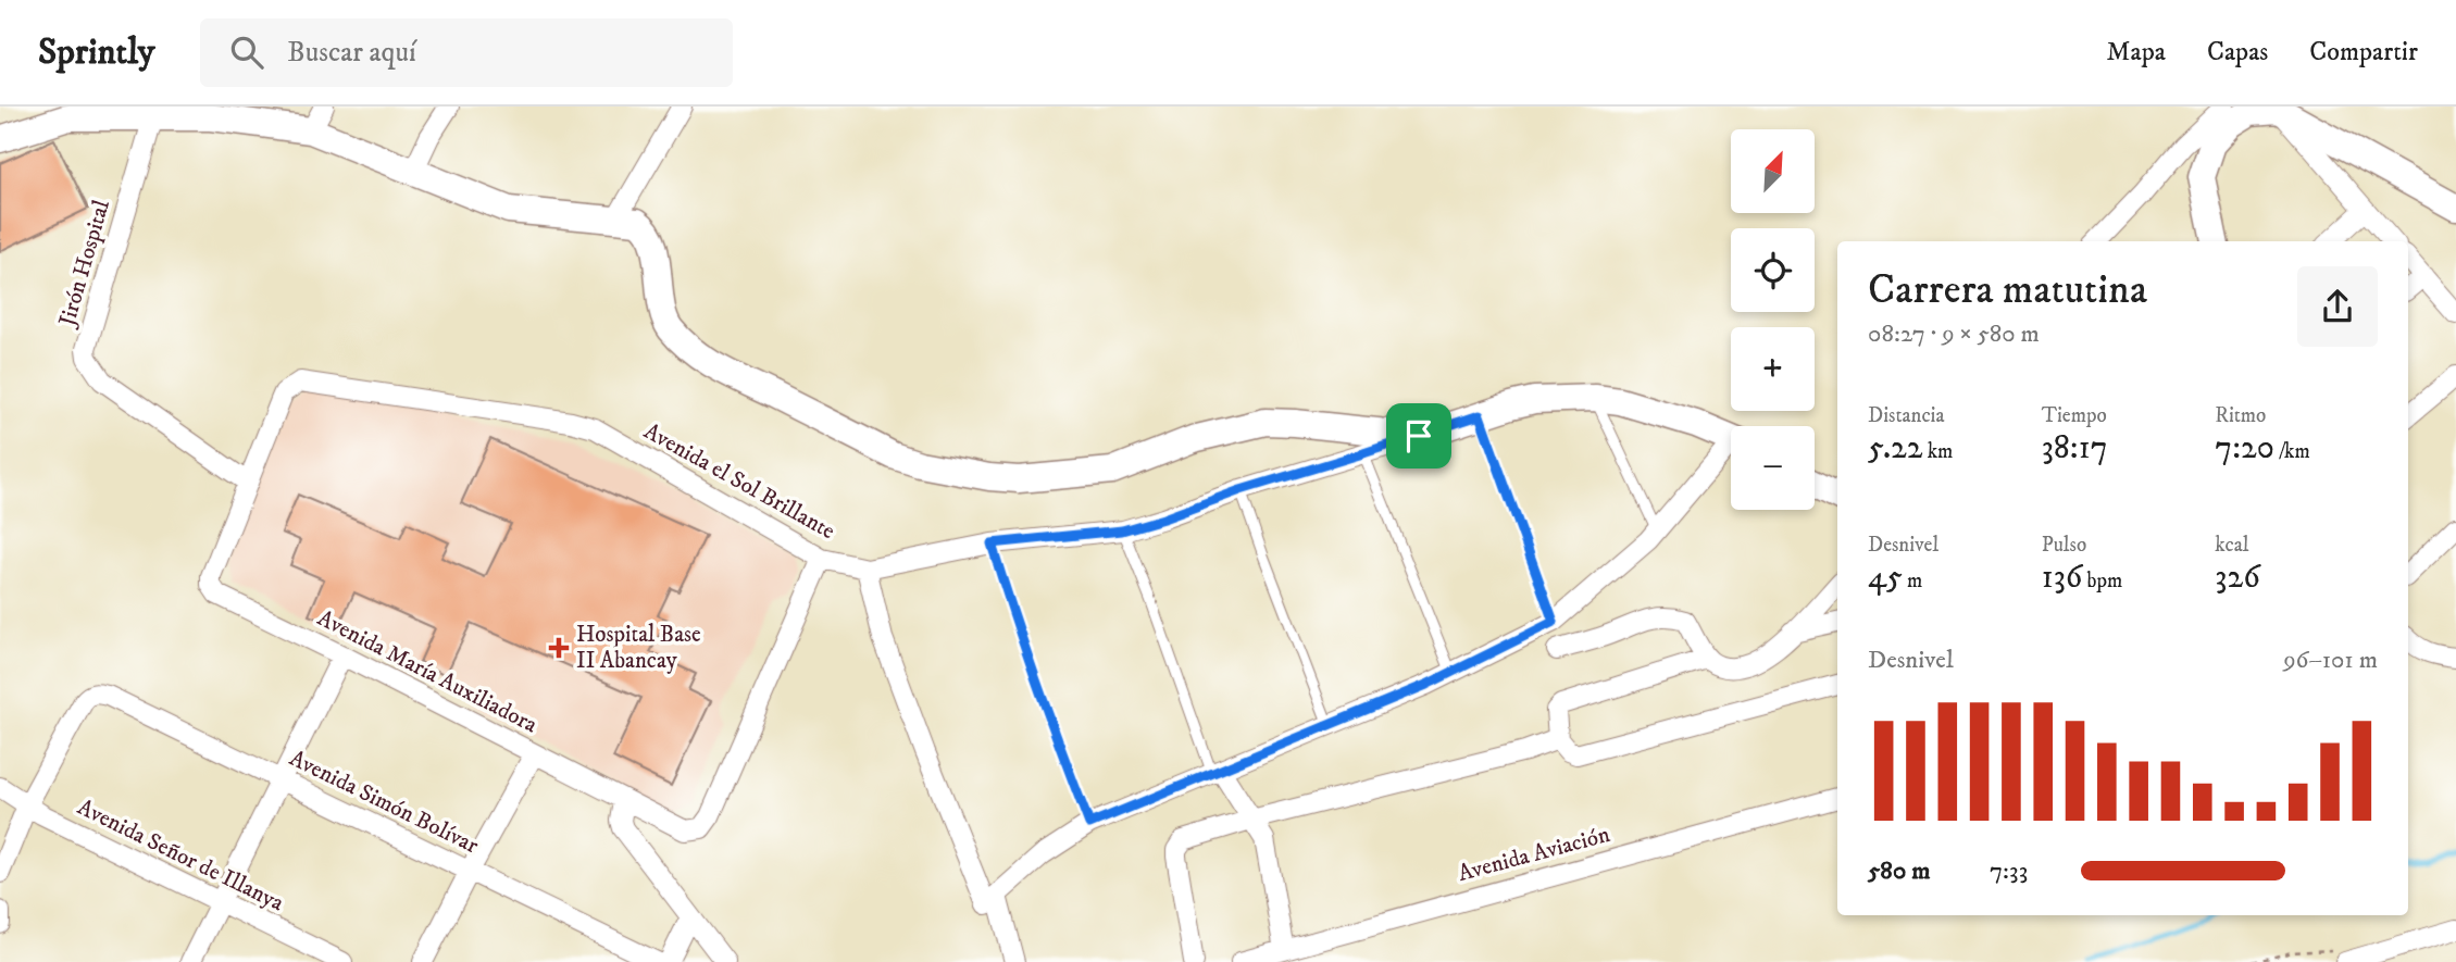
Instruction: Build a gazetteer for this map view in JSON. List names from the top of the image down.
{
  "streets": {
    "street": [
      "Jirón Hospital",
      "Avenida el Sol Brillante",
      "Avenida María Auxiliadora",
      "Avenida Simón Bolívar",
      "Avenida Aviación",
      "Avenida Señor de Illanya"
    ]
  },
  "crossings": [
    ["Jirón Hospital", "Avenida el Sol Brillante"],
    ["Jirón Hospital", "Avenida María Auxiliadora"],
    ["Avenida el Sol Brillante", "Avenida María Auxiliadora"],
    ["Avenida Simón Bolívar", "Avenida Señor de Illanya"]
  ],
  "places": {
    "health": ["Hospital Base II Abancay"]
  },
  "north": "top right",
  "page": {
    "header": "Sprintly",
    "search": "Buscar aquí",
    "nav": ["Mapa", "Capas", "Compartir"],
    "map_buttons": ["+", "−"],
    "heading": ["Carrera matutina", "08:27 · 9 × 580 m"],
    "stats": [
      ["Distancia", "5.22 km"],
      ["Tiempo", "38:17"],
      ["Ritmo", "7:20 /km"],
      ["Desnivel", "45 m"],
      ["Pulso", "136 bpm"],
      ["kcal", "326"]
    ],
    "chart": ["Desnivel", "96–101 m"],
    "list": [
      {
        "name": "580 m",
        "note": "7:33"
      }
    ]
  }
}
